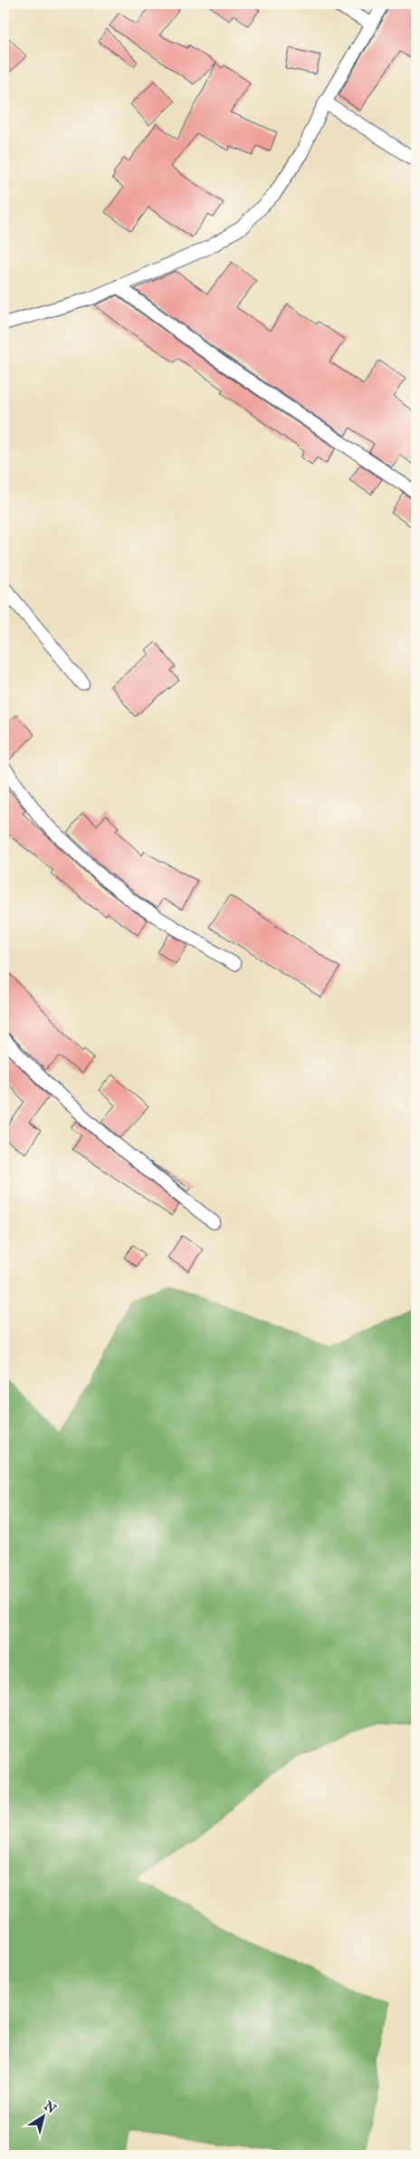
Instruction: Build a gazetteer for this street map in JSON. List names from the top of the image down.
{
  "north": "top right"
}
